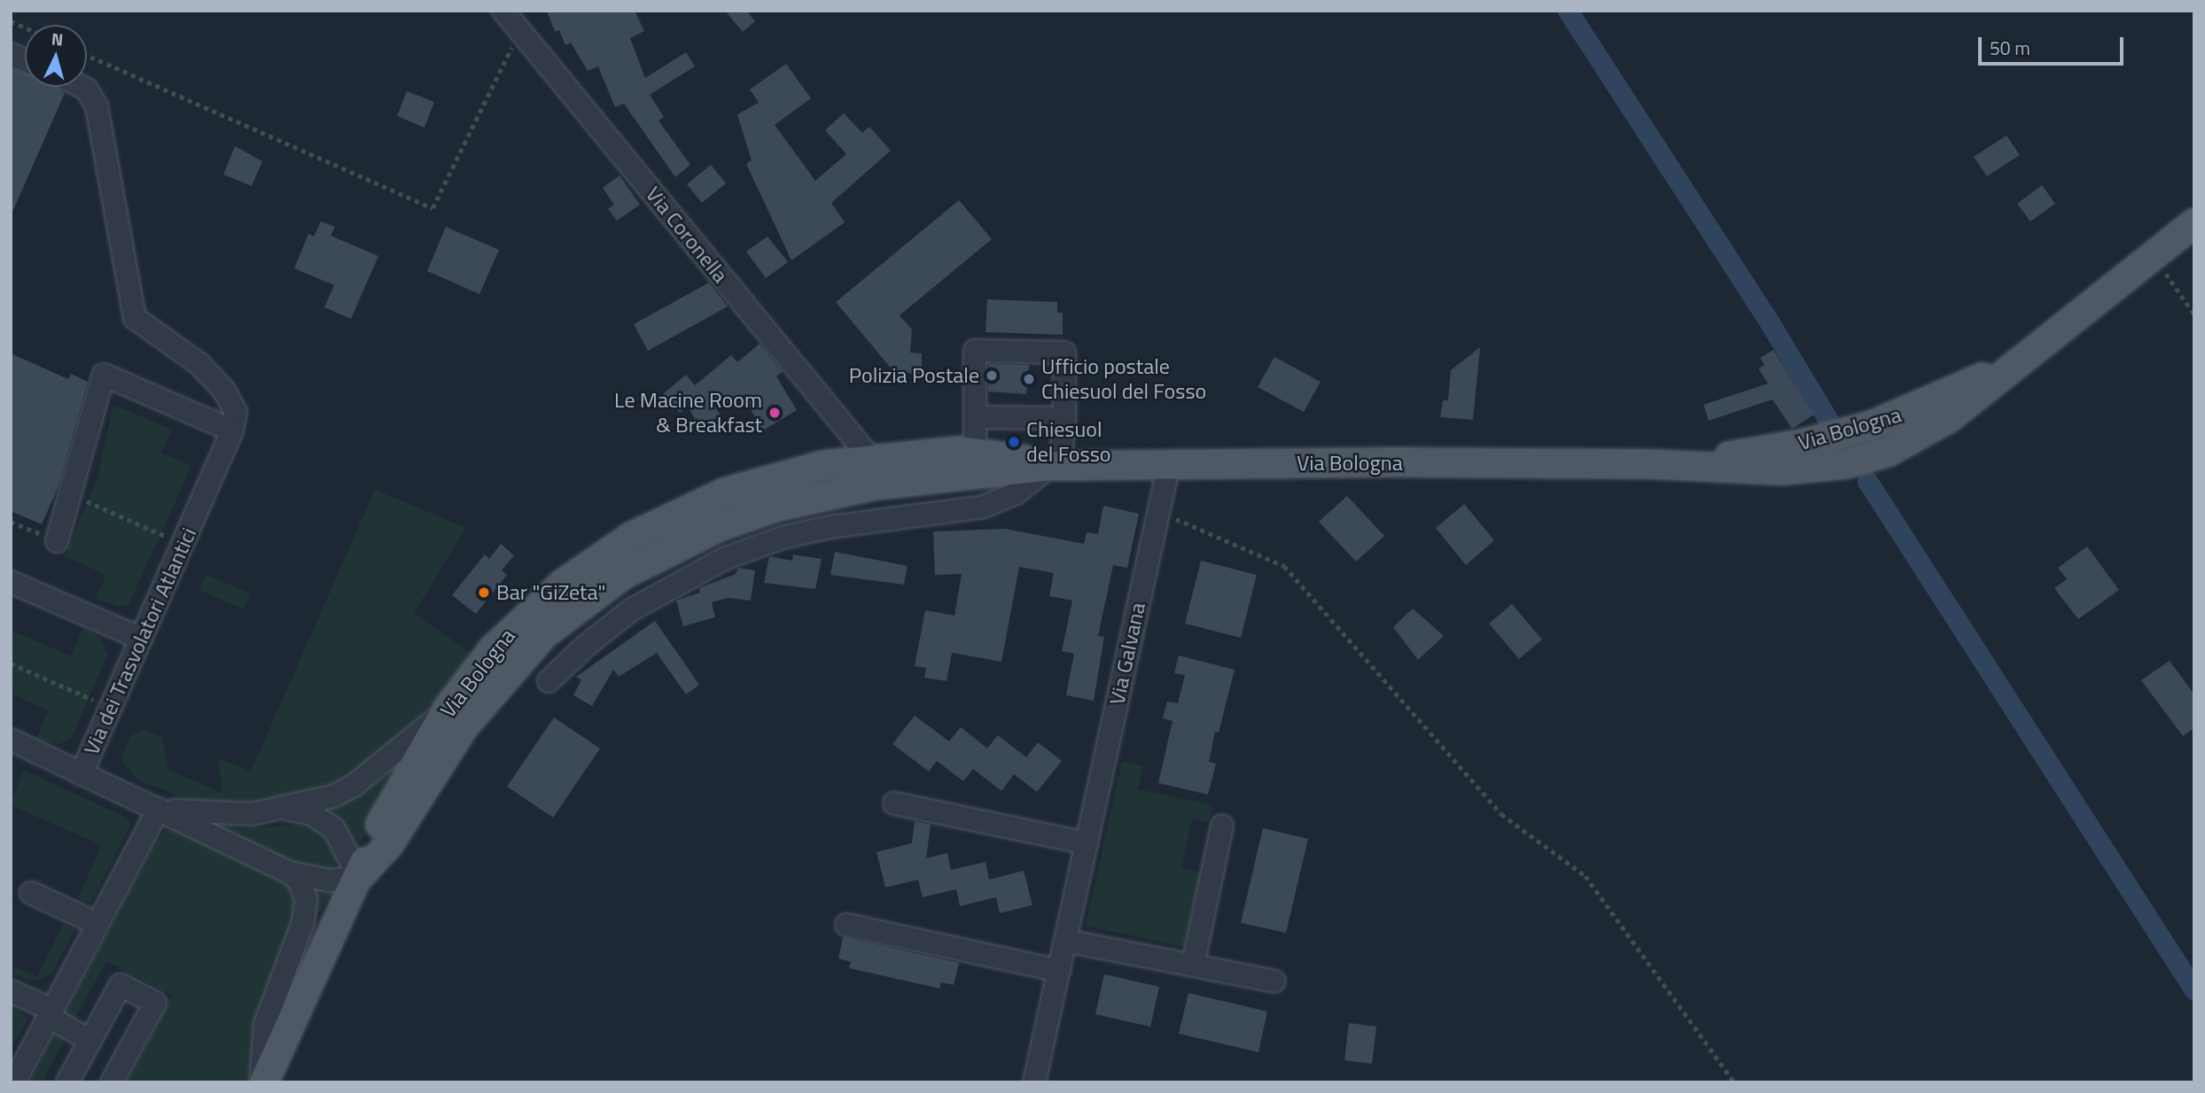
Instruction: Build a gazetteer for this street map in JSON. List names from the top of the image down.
{
  "streets": {
    "main road": ["Via Bologna"],
    "street": ["Via Coronella", "Via dei Trasvolatori Atlantici", "Via Galvana"]
  },
  "crossings": [
    ["Via Coronella", "Via Bologna"],
    ["Via Bologna", "Via dei Trasvolatori Atlantici"],
    ["Via Bologna", "Via Galvana"]
  ],
  "places": [
    "Polizia Postale",
    "Ufficio postale Chiesuol del Fosso",
    "Le Macine Room & Breakfast",
    "Chiesuol del Fosso",
    "Bar \"GiZeta\""
  ],
  "scale_bar": "50 m",
  "north": "top"
}
